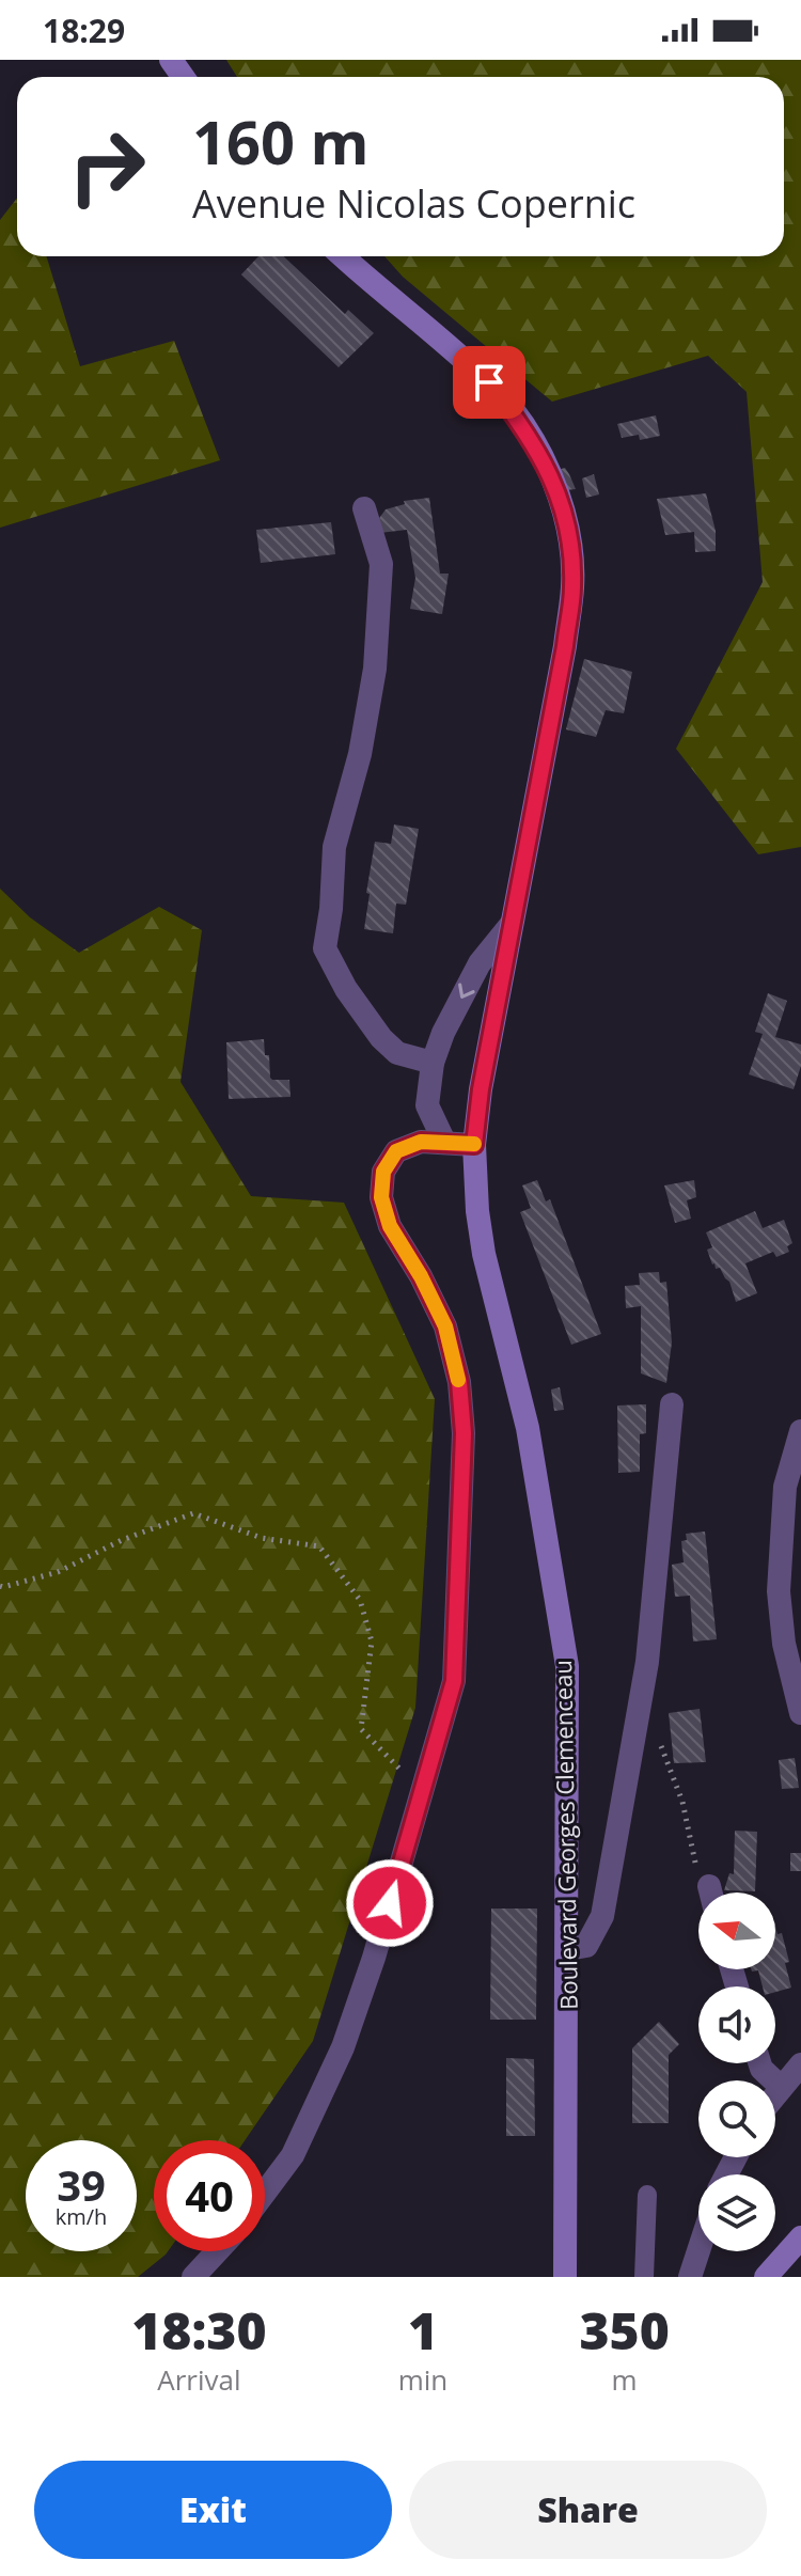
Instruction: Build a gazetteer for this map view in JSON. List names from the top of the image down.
{
  "streets": {
    "main road": ["Boulevard Georges Clemenceau"]
  },
  "north": "left",
  "page": {
    "status": "18:29",
    "turn": ["160 m", "Avenue Nicolas Copernic"],
    "speed": "39 km/h",
    "limit": "40",
    "eta": [
      "18:30",
      "Arrival",
      "1",
      "min",
      "350",
      "m"
    ],
    "buttons": ["Exit", "Share"]
  }
}
